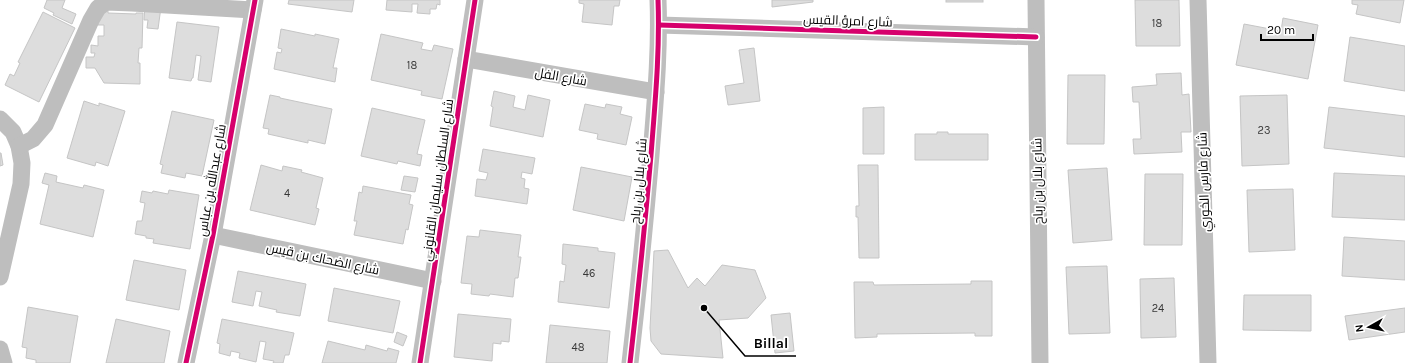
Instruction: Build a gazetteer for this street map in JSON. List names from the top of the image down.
{
  "streets": {
    "street": [
      "شارع امرؤ القيس",
      "شارع الفل",
      "شارع عبدالله بن عباس",
      "شارع السلطان سليمان القانوني",
      "شارع بلال بن رباح",
      "شارع فارس الخوري",
      "شارع الضحاك بن قيس"
    ]
  },
  "crossings": [
    ["شارع امرؤ القيس", "شارع بلال بن رباح"],
    ["شارع الفل", "شارع السلطان سليمان القانوني"],
    ["شارع الفل", "شارع بلال بن رباح"],
    ["شارع عبدالله بن عباس", "شارع الضحاك بن قيس"],
    ["شارع السلطان سليمان القانوني", "شارع الضحاك بن قيس"]
  ],
  "places": ["Billal"],
  "house_numbers": [
    "18",
    "18",
    "23",
    "4",
    "46",
    "24",
    "48"
  ],
  "scale_bar": "20 m",
  "north": "left"
}
